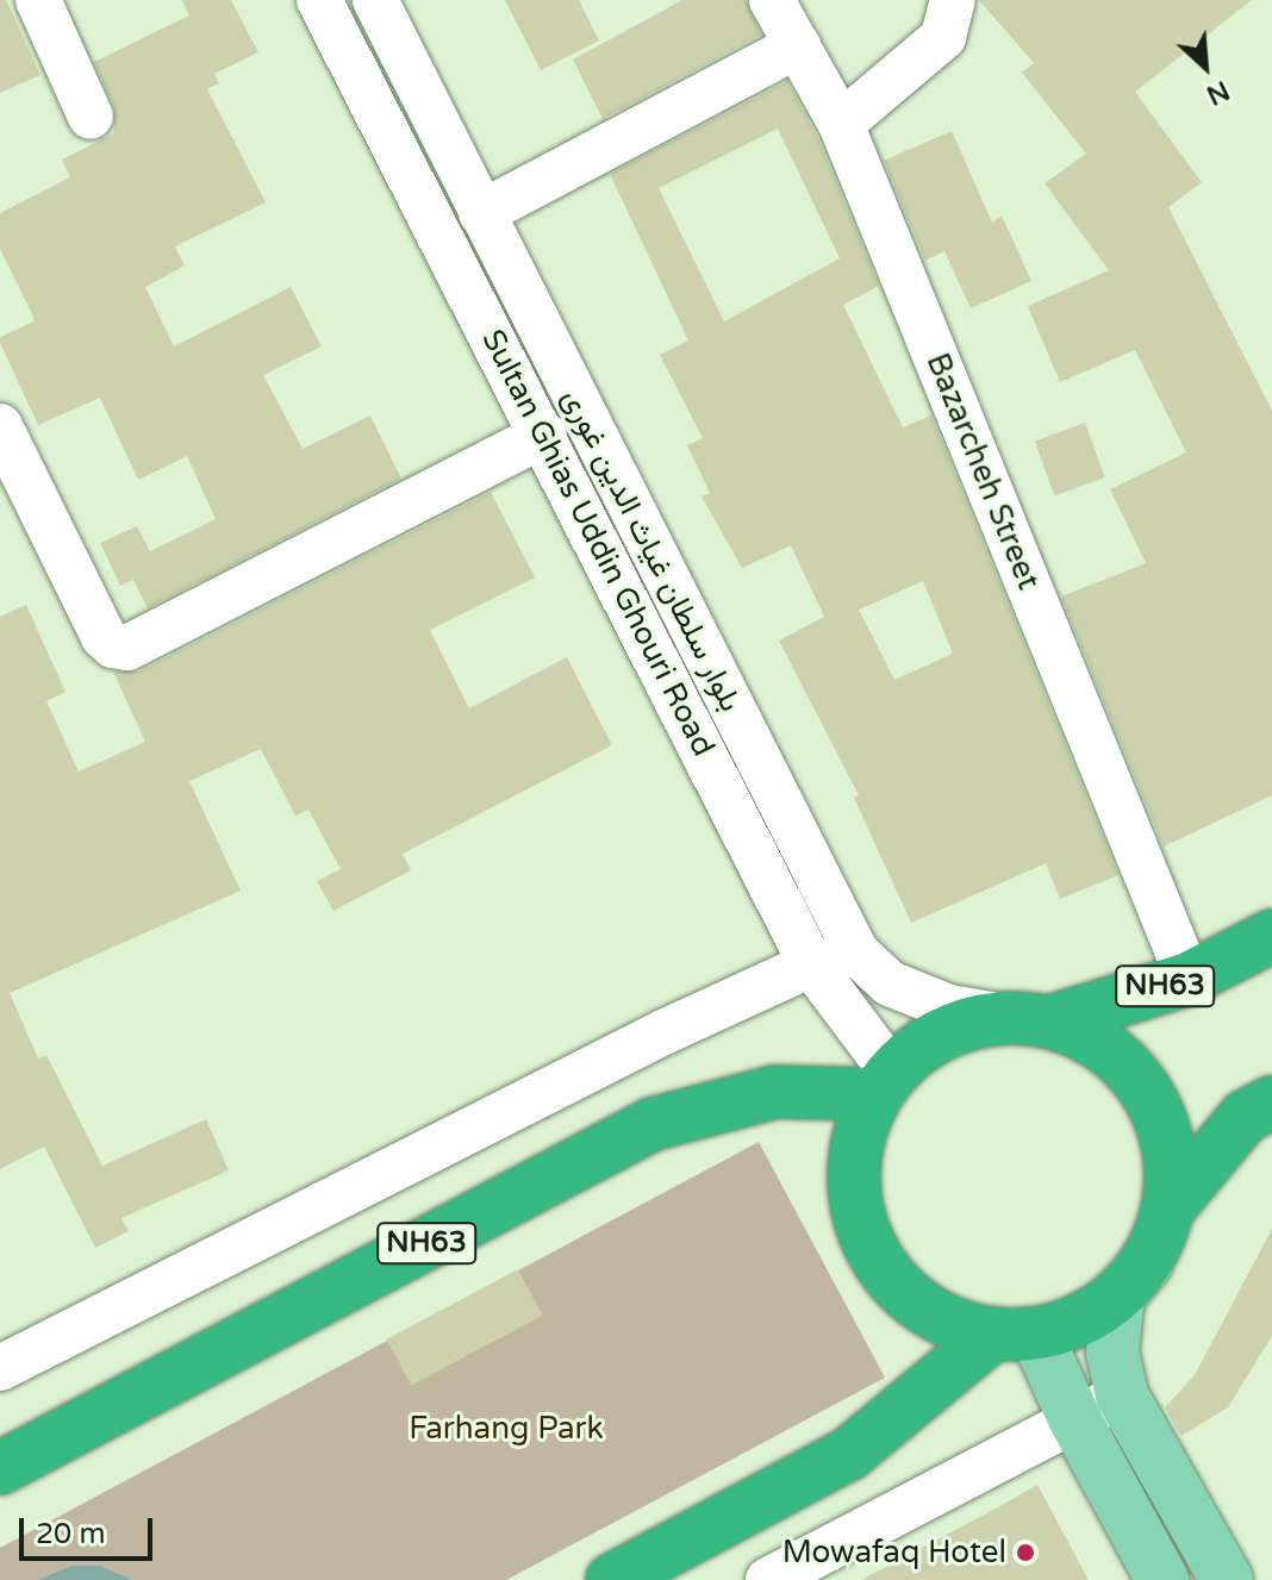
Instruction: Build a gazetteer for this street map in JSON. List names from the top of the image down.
{
  "streets": {
    "highway": ["NH63"],
    "street": ["Bazarcheh Street", "Sultan Ghias Uddin Ghouri Road", "بلوار سلطان غیاث الدین غوری"]
  },
  "crossings": [
    ["Bazarcheh Street", "NH63"],
    ["Sultan Ghias Uddin Ghouri Road", "بلوار سلطان غیاث الدین غوری"],
    ["Sultan Ghias Uddin Ghouri Road", "NH63"],
    ["بلوار سلطان غیاث الدین غوری", "NH63"]
  ],
  "parks": ["Farhang Park"],
  "places": ["Mowafaq Hotel"],
  "scale_bar": "20 m",
  "north": "bottom right"
}
